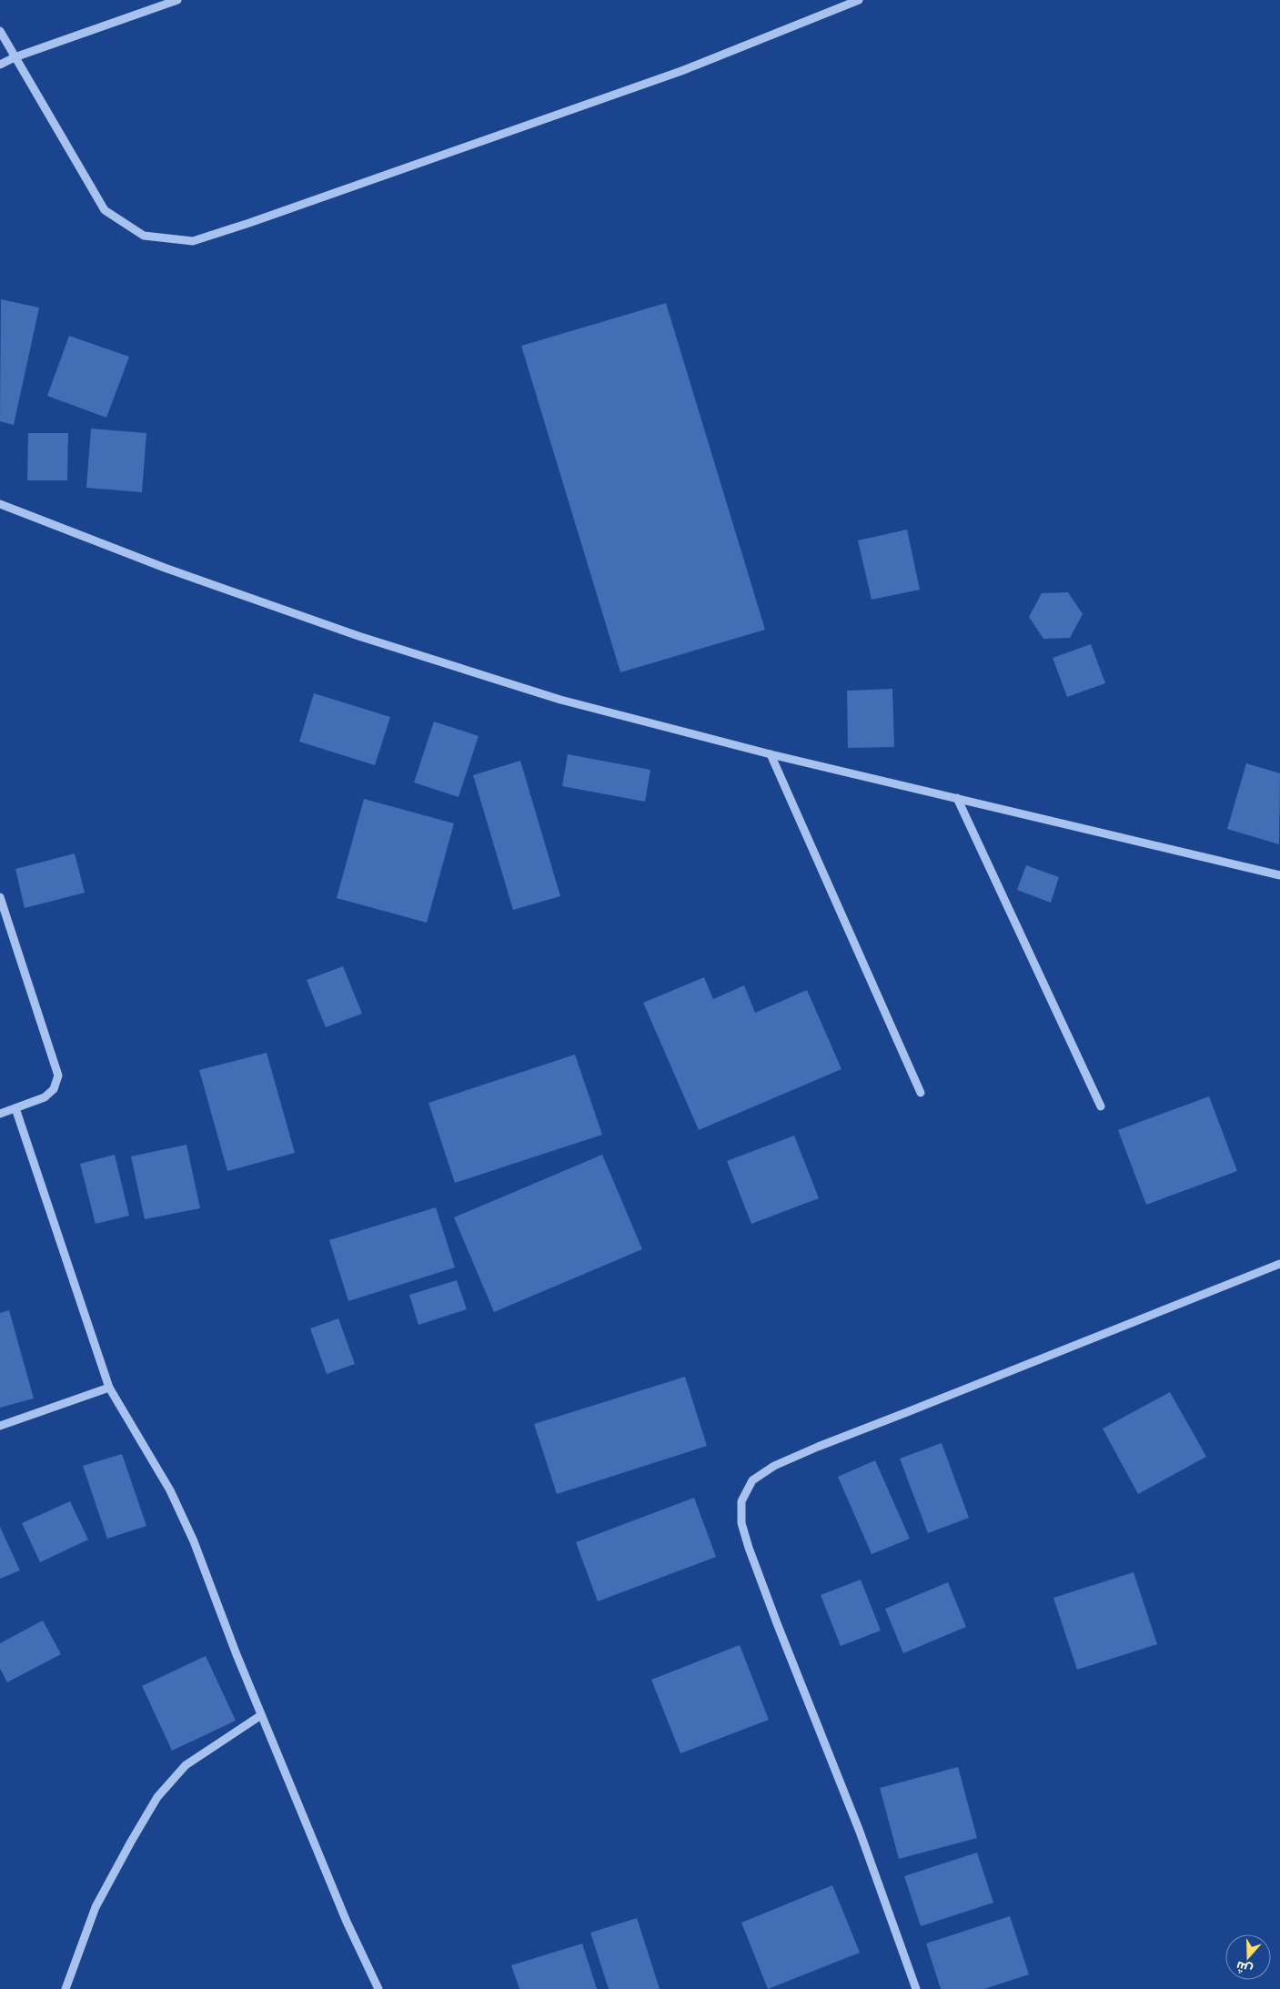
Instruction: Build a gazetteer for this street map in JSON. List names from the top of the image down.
{
  "north": "bottom"
}
